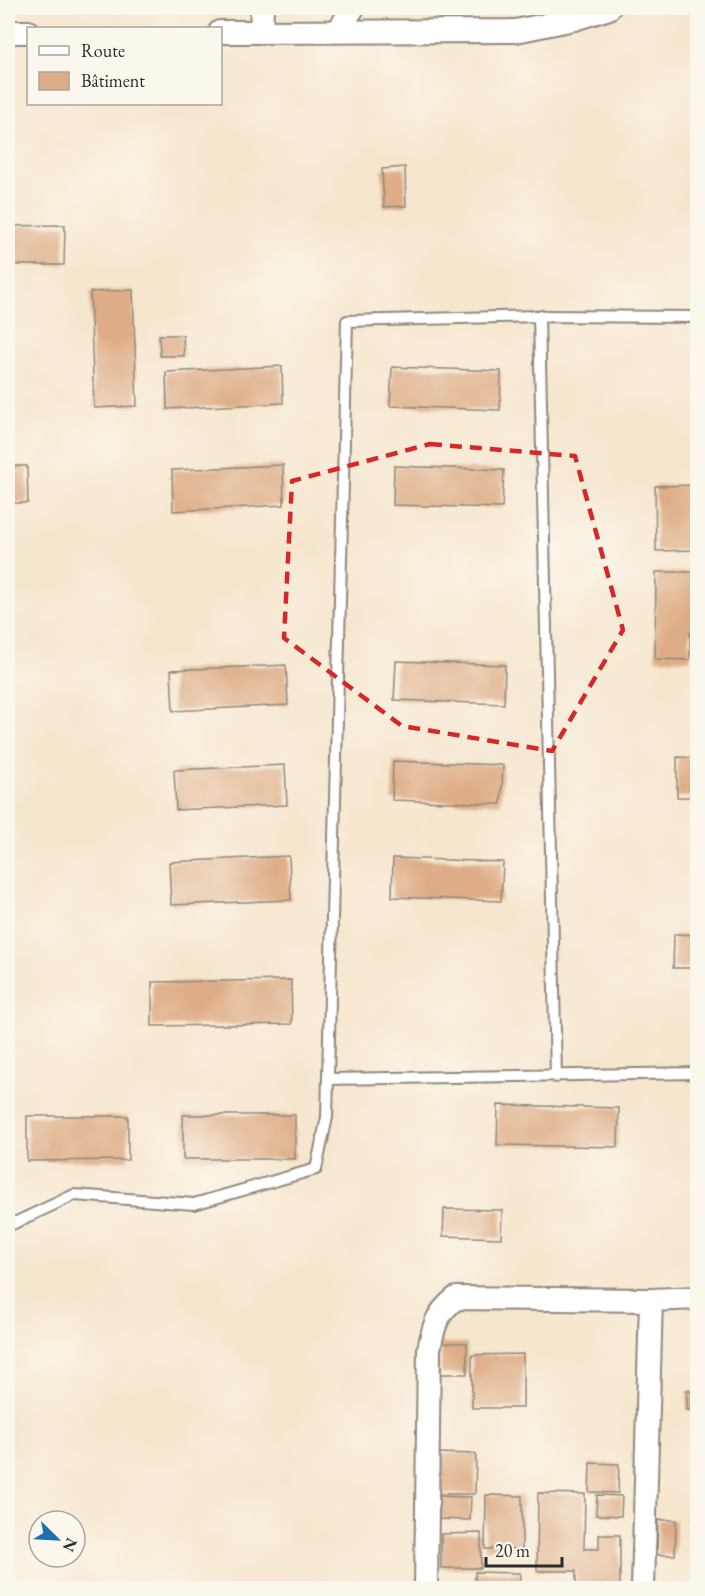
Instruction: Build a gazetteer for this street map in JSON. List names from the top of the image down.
{
  "legend": ["Route", "Bâtiment"],
  "scale_bar": "20 m",
  "north": "bottom right"
}
